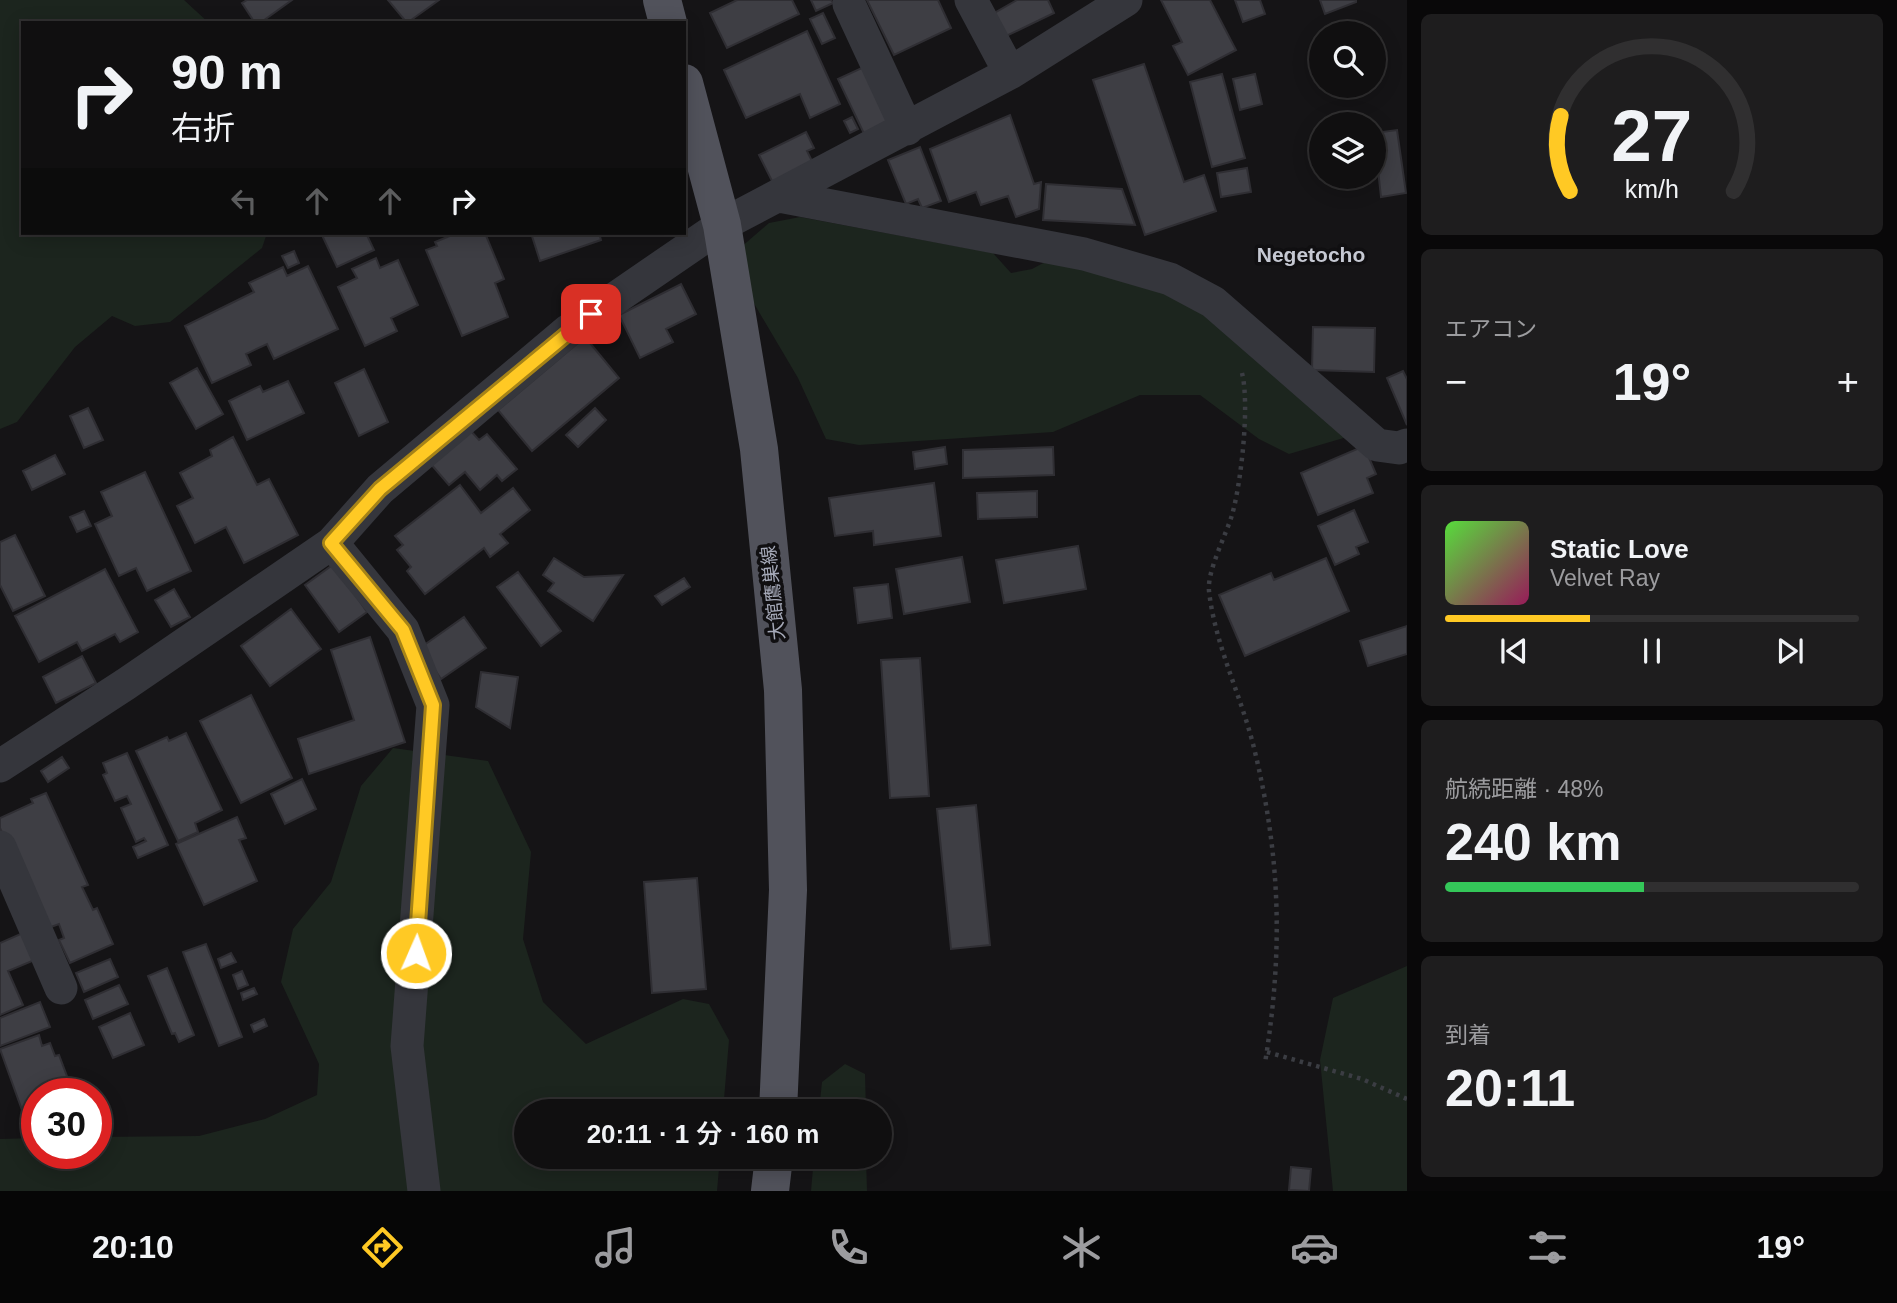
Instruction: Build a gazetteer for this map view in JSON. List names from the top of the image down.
{
  "streets": {
    "main road": ["大館鷹巣線"]
  },
  "districts": ["Negetocho"],
  "page": {
    "turn": ["90 m", "右折"],
    "tile": [
      "エアコン",
      ["航続距離 · 48%", "240 km"],
      ["到着", "20:11"]
    ],
    "heat": ["−", "19°", "+"],
    "song": ["Static Love", "Velvet Ray"],
    "limit": "30",
    "trip": "20:11 · 1 分 · 160 m",
    "tabs": ["20:10", "19°"],
    "gauge": ["27", "km/h"]
  }
}
